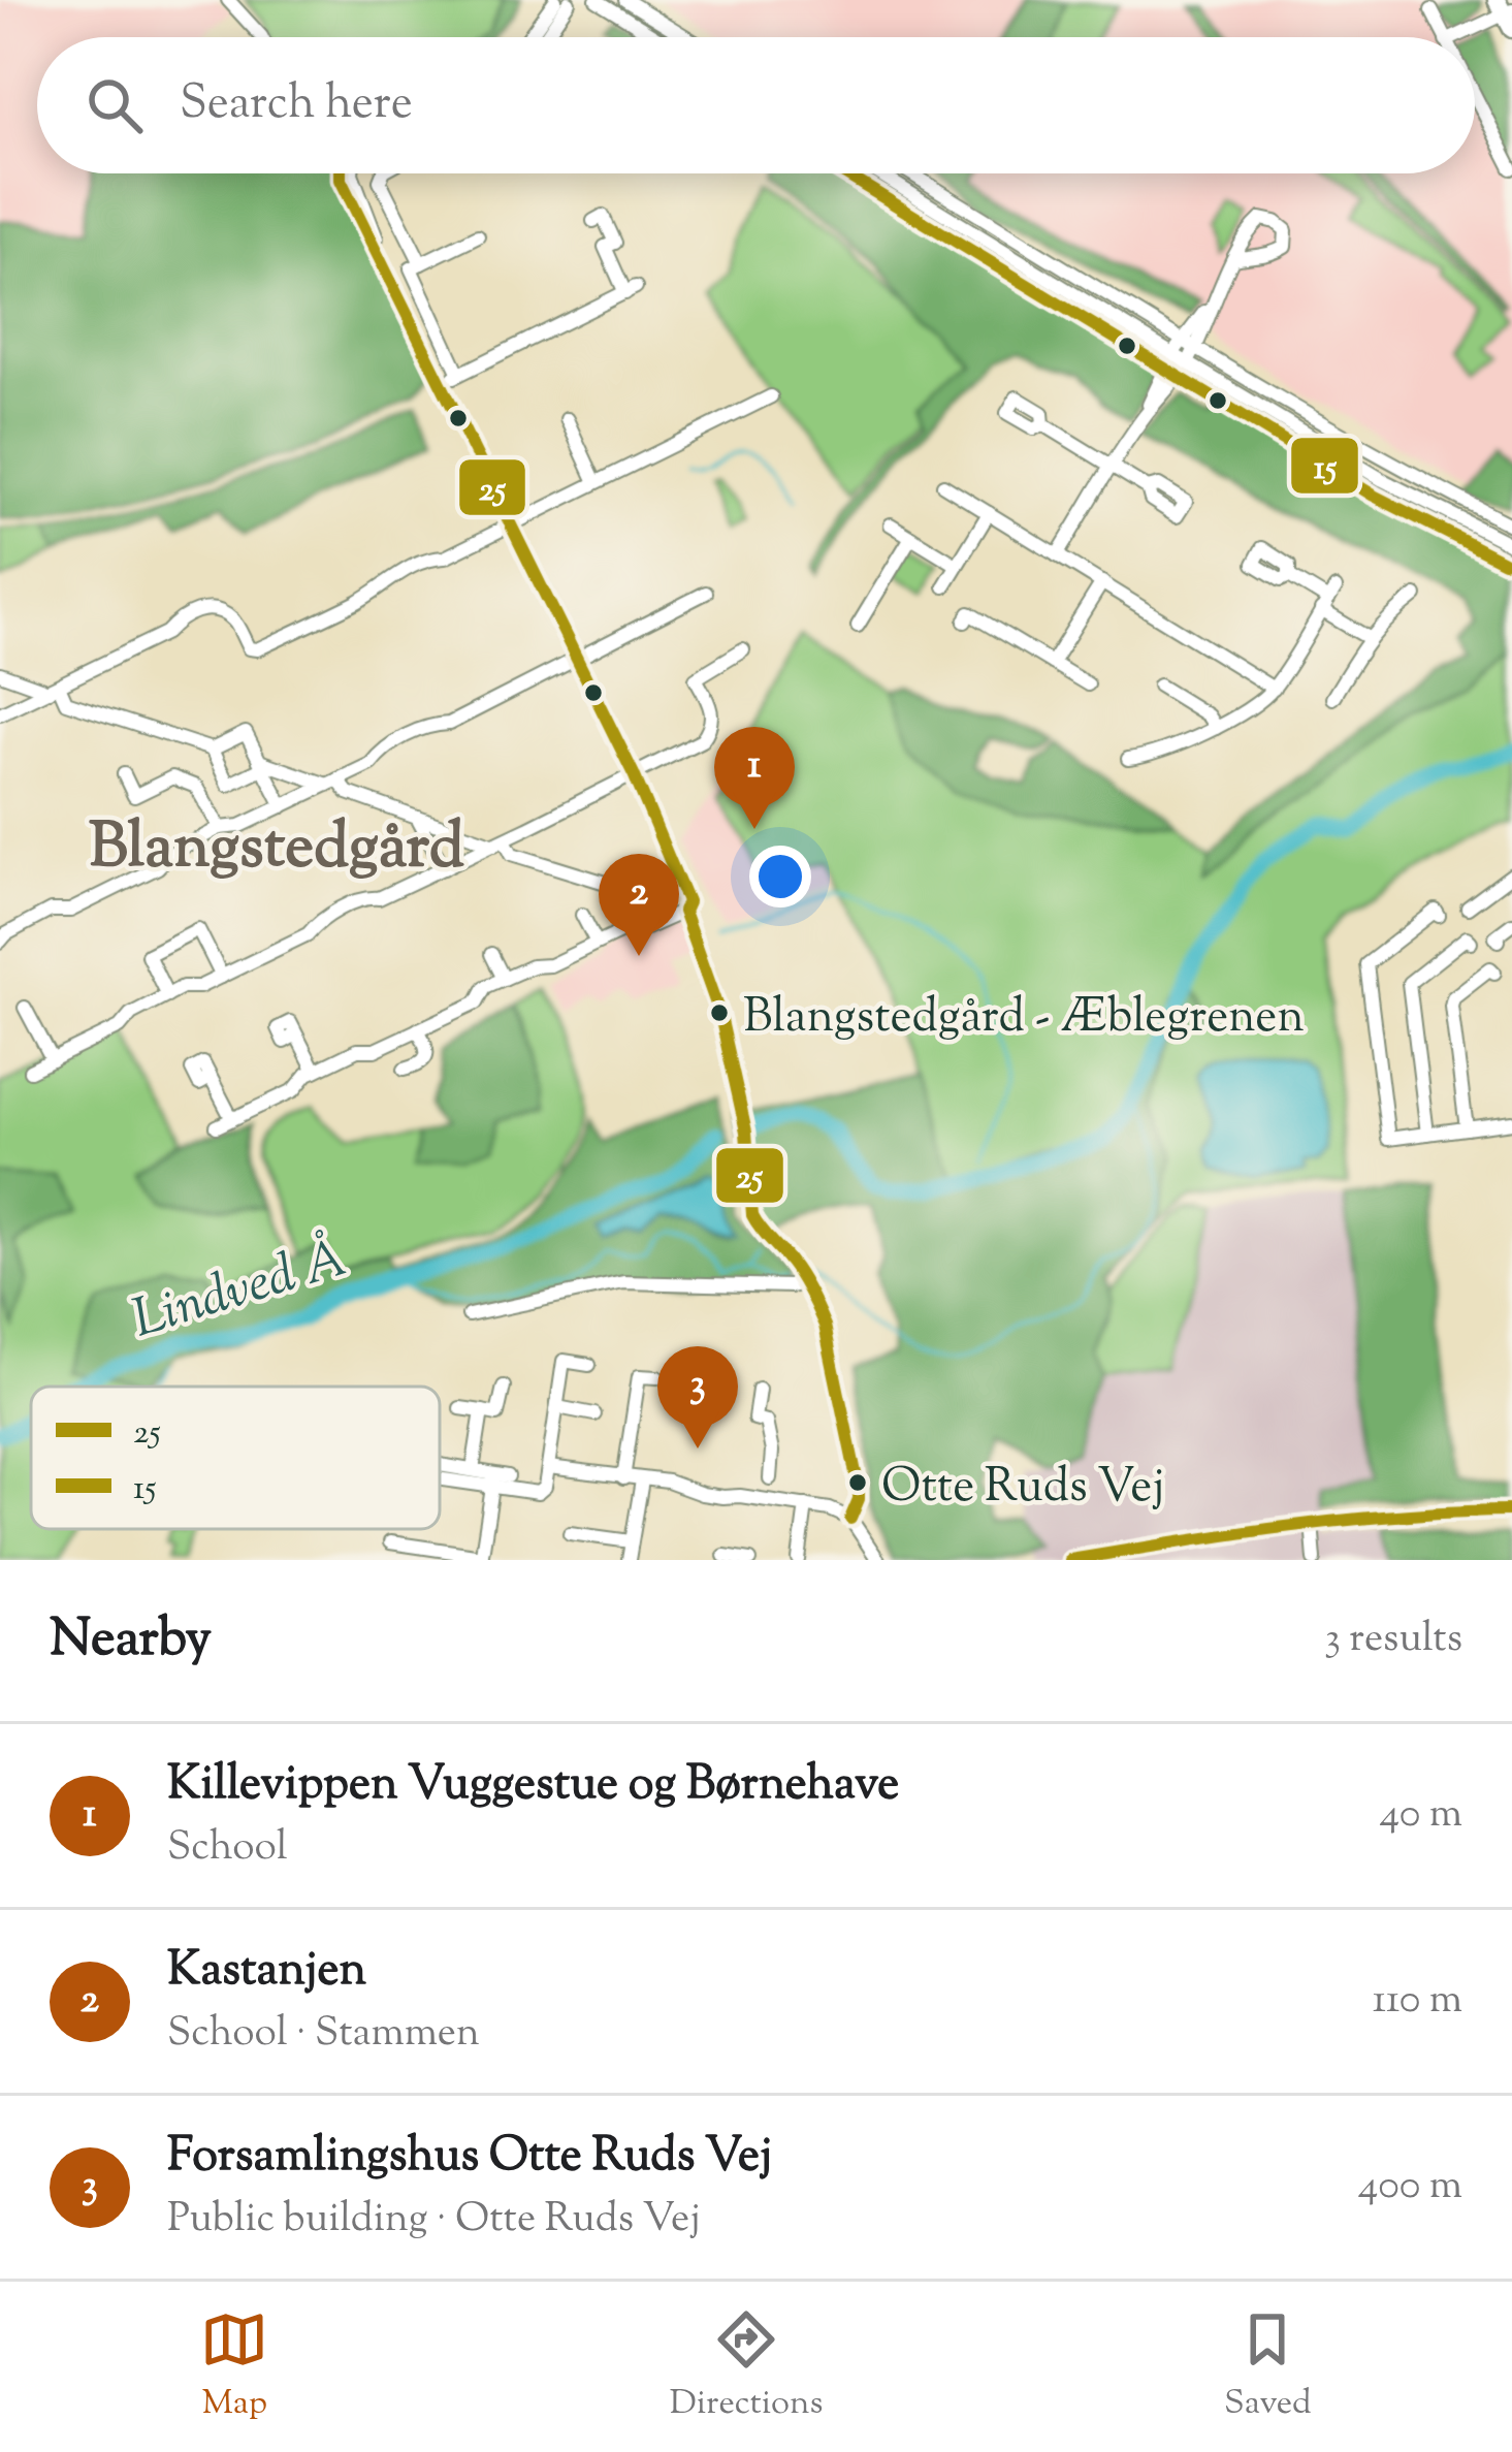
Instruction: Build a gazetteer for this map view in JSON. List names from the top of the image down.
{
  "districts": ["Blangstedgård"],
  "water": ["Lindved Å"],
  "places": ["Blangstedgård - Æblegrenen", "Otte Ruds Vej"],
  "lines": ["transit line 25", "transit line 15"],
  "legend": ["25", "15"],
  "page": {
    "search": "Search here",
    "pins": ["1", "2", "3"],
    "heading": ["Nearby", "3 results"],
    "list": [
      {
        "mark": "1",
        "name": "Killevippen Vuggestue og Børnehave",
        "note": "School",
        "value": "40 m"
      },
      {
        "mark": "2",
        "name": "Kastanjen",
        "note": "School · Stammen",
        "value": "110 m"
      },
      {
        "mark": "3",
        "name": "Forsamlingshus Otte Ruds Vej",
        "note": "Public building · Otte Ruds Vej",
        "value": "400 m"
      }
    ],
    "nav": ["Map", "Directions", "Saved"]
  }
}
